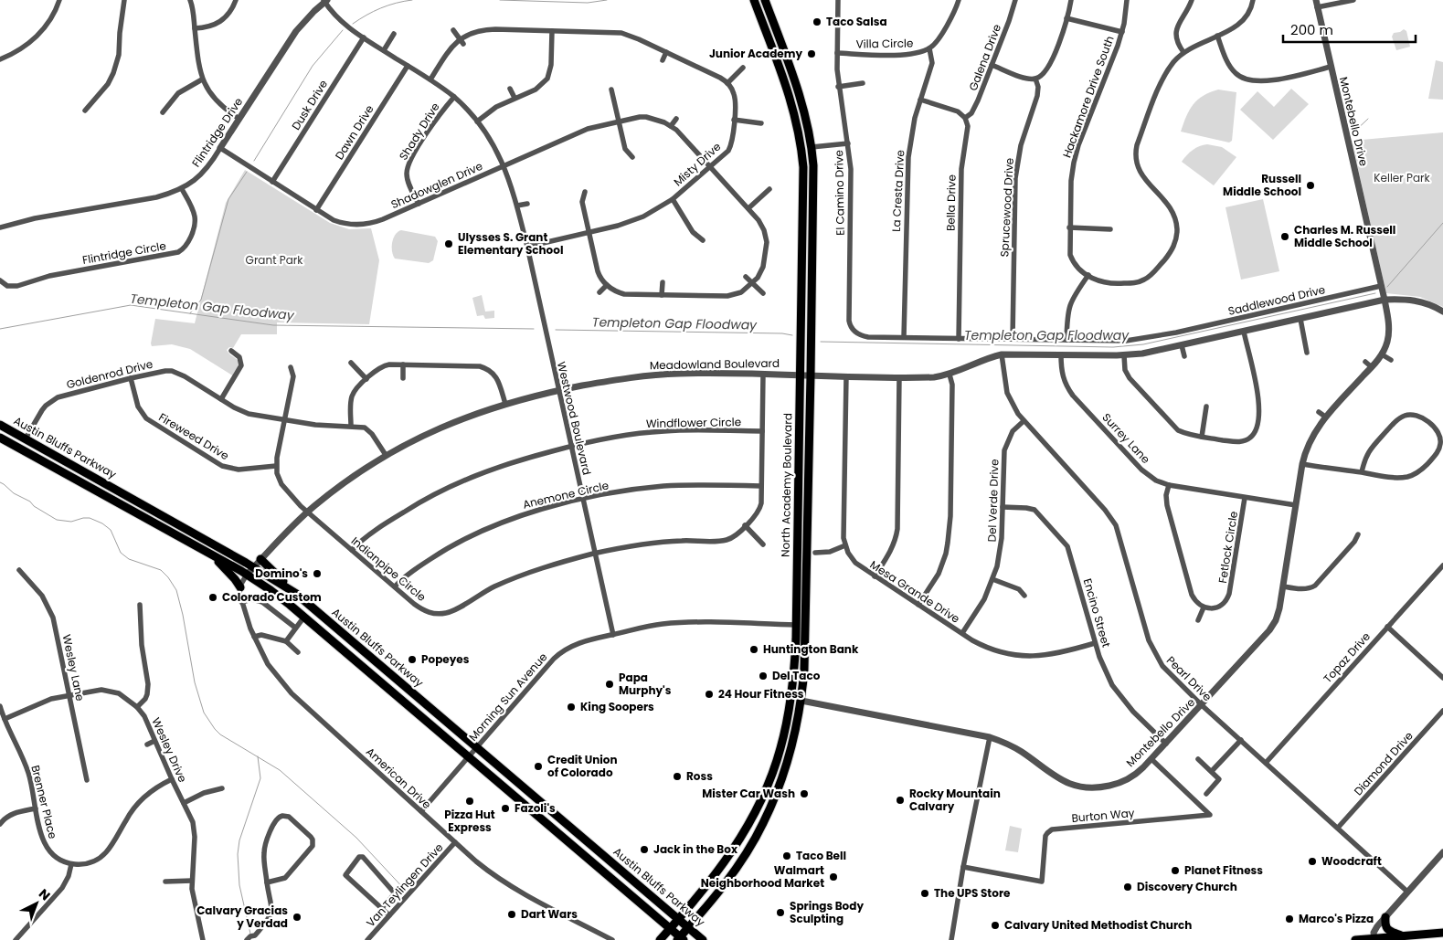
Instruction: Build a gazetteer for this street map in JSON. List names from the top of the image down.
{
  "streets": {
    "main road": ["Austin Bluffs Parkway", "North Academy Boulevard"],
    "street": [
      "Villa Circle",
      "Galena Drive",
      "Hackamore Drive South",
      "Dusk Drive",
      "Montebello Drive",
      "Shady Drive",
      "Flintridge Drive",
      "Dawn Drive",
      "Misty Drive",
      "Shadowglen Drive",
      "La Cresta Drive",
      "El Camino Drive",
      "Bella Drive",
      "Sprucewood Drive",
      "Flintridge Circle",
      "Saddlewood Drive",
      "Meadowland Boulevard",
      "Goldenrod Drive",
      "Westwood Boulevard",
      "Windflower Circle",
      "Fireweed Drive",
      "Surrey Lane",
      "Anemone Circle",
      "Del Verde Drive",
      "Fetlock Circle",
      "Indianpipe Circle",
      "Mesa Grande Drive",
      "Encino Street",
      "Topaz Drive",
      "Wesley Lane",
      "Pearl Drive",
      "Morning Sun Avenue",
      "Wesley Drive",
      "Diamond Drive",
      "American Drive",
      "Brenner Place",
      "Burton Way",
      "Van Teylingen Drive"
    ]
  },
  "crossings": [
    ["Villa Circle", "La Cresta Drive"],
    ["Villa Circle", "El Camino Drive"],
    ["Galena Drive", "Bella Drive"],
    ["Dusk Drive", "Shadowglen Drive"],
    ["Dusk Drive", "Westwood Boulevard"],
    ["Montebello Drive", "Saddlewood Drive"],
    ["Montebello Drive", "Meadowland Boulevard"],
    ["Montebello Drive", "Surrey Lane"],
    ["Montebello Drive", "North Academy Boulevard"],
    ["Montebello Drive", "Encino Street"],
    ["Montebello Drive", "Pearl Drive"],
    ["Montebello Drive", "Burton Way"],
    ["Shady Drive", "Shadowglen Drive"],
    ["Shady Drive", "Westwood Boulevard"],
    ["Flintridge Drive", "Shadowglen Drive"],
    ["Flintridge Drive", "Flintridge Circle"],
    ["Flintridge Drive", "Westwood Boulevard"],
    ["Dawn Drive", "Shadowglen Drive"],
    ["Dawn Drive", "Westwood Boulevard"],
    ["Misty Drive", "Shadowglen Drive"],
    ["Misty Drive", "Westwood Boulevard"],
    ["Shadowglen Drive", "Westwood Boulevard"],
    ["La Cresta Drive", "Saddlewood Drive"],
    ["El Camino Drive", "Saddlewood Drive"],
    ["Bella Drive", "Saddlewood Drive"],
    ["Sprucewood Drive", "Saddlewood Drive"],
    ["Meadowland Boulevard", "Goldenrod Drive"],
    ["Meadowland Boulevard", "Westwood Boulevard"],
    ["Meadowland Boulevard", "Surrey Lane"],
    ["Meadowland Boulevard", "Austin Bluffs Parkway"],
    ["Meadowland Boulevard", "North Academy Boulevard"],
    ["Meadowland Boulevard", "Indianpipe Circle"],
    ["Meadowland Boulevard", "Mesa Grande Drive"],
    ["Meadowland Boulevard", "Pearl Drive"],
    ["Goldenrod Drive", "Fireweed Drive"],
    ["Goldenrod Drive", "Austin Bluffs Parkway"],
    ["Westwood Boulevard", "Windflower Circle"],
    ["Westwood Boulevard", "Anemone Circle"],
    ["Westwood Boulevard", "Indianpipe Circle"],
    ["Westwood Boulevard", "Morning Sun Avenue"],
    ["Windflower Circle", "Indianpipe Circle"],
    ["Fireweed Drive", "Indianpipe Circle"],
    ["Surrey Lane", "Fetlock Circle"],
    ["Austin Bluffs Parkway", "North Academy Boulevard"],
    ["Austin Bluffs Parkway", "Morning Sun Avenue"],
    ["North Academy Boulevard", "Morning Sun Avenue"],
    ["Anemone Circle", "Indianpipe Circle"],
    ["Del Verde Drive", "Mesa Grande Drive"],
    ["Del Verde Drive", "Encino Street"],
    ["Del Verde Drive", "Pearl Drive"],
    ["Mesa Grande Drive", "Encino Street"],
    ["Topaz Drive", "Pearl Drive"],
    ["Wesley Lane", "Wesley Drive"],
    ["Pearl Drive", "Diamond Drive"],
    ["Morning Sun Avenue", "American Drive"],
    ["Wesley Drive", "Brenner Place"],
    ["American Drive", "Van Teylingen Drive"]
  ],
  "water": ["Templeton Gap Floodway"],
  "parks": ["Keller Park", "Grant Park"],
  "places": [
    "Taco Salsa",
    "Junior Academy",
    "Russell Middle School",
    "Charles M. Russell Middle School",
    "Ulysses S. Grant Elementary School",
    "Domino's",
    "Colorado Custom",
    "Huntington Bank",
    "Popeyes",
    "Del Taco",
    "Papa Murphy's",
    "24 Hour Fitness",
    "King Soopers",
    "Credit Union of Colorado",
    "Ross",
    "Mister Car Wash",
    "Rocky Mountain Calvary",
    "Pizza Hut Express",
    "Fazoli's",
    "Jack in the Box",
    "Taco Bell",
    "Woodcraft",
    "Planet Fitness",
    "Walmart Neighborhood Market",
    "Discovery Church",
    "The UPS Store",
    "Springs Body Sculpting",
    "Dart Wars",
    "Calvary Gracias y Verdad",
    "Marco's Pizza",
    "Calvary United Methodist Church"
  ],
  "scale_bar": "200 m",
  "north": "top right"
}
